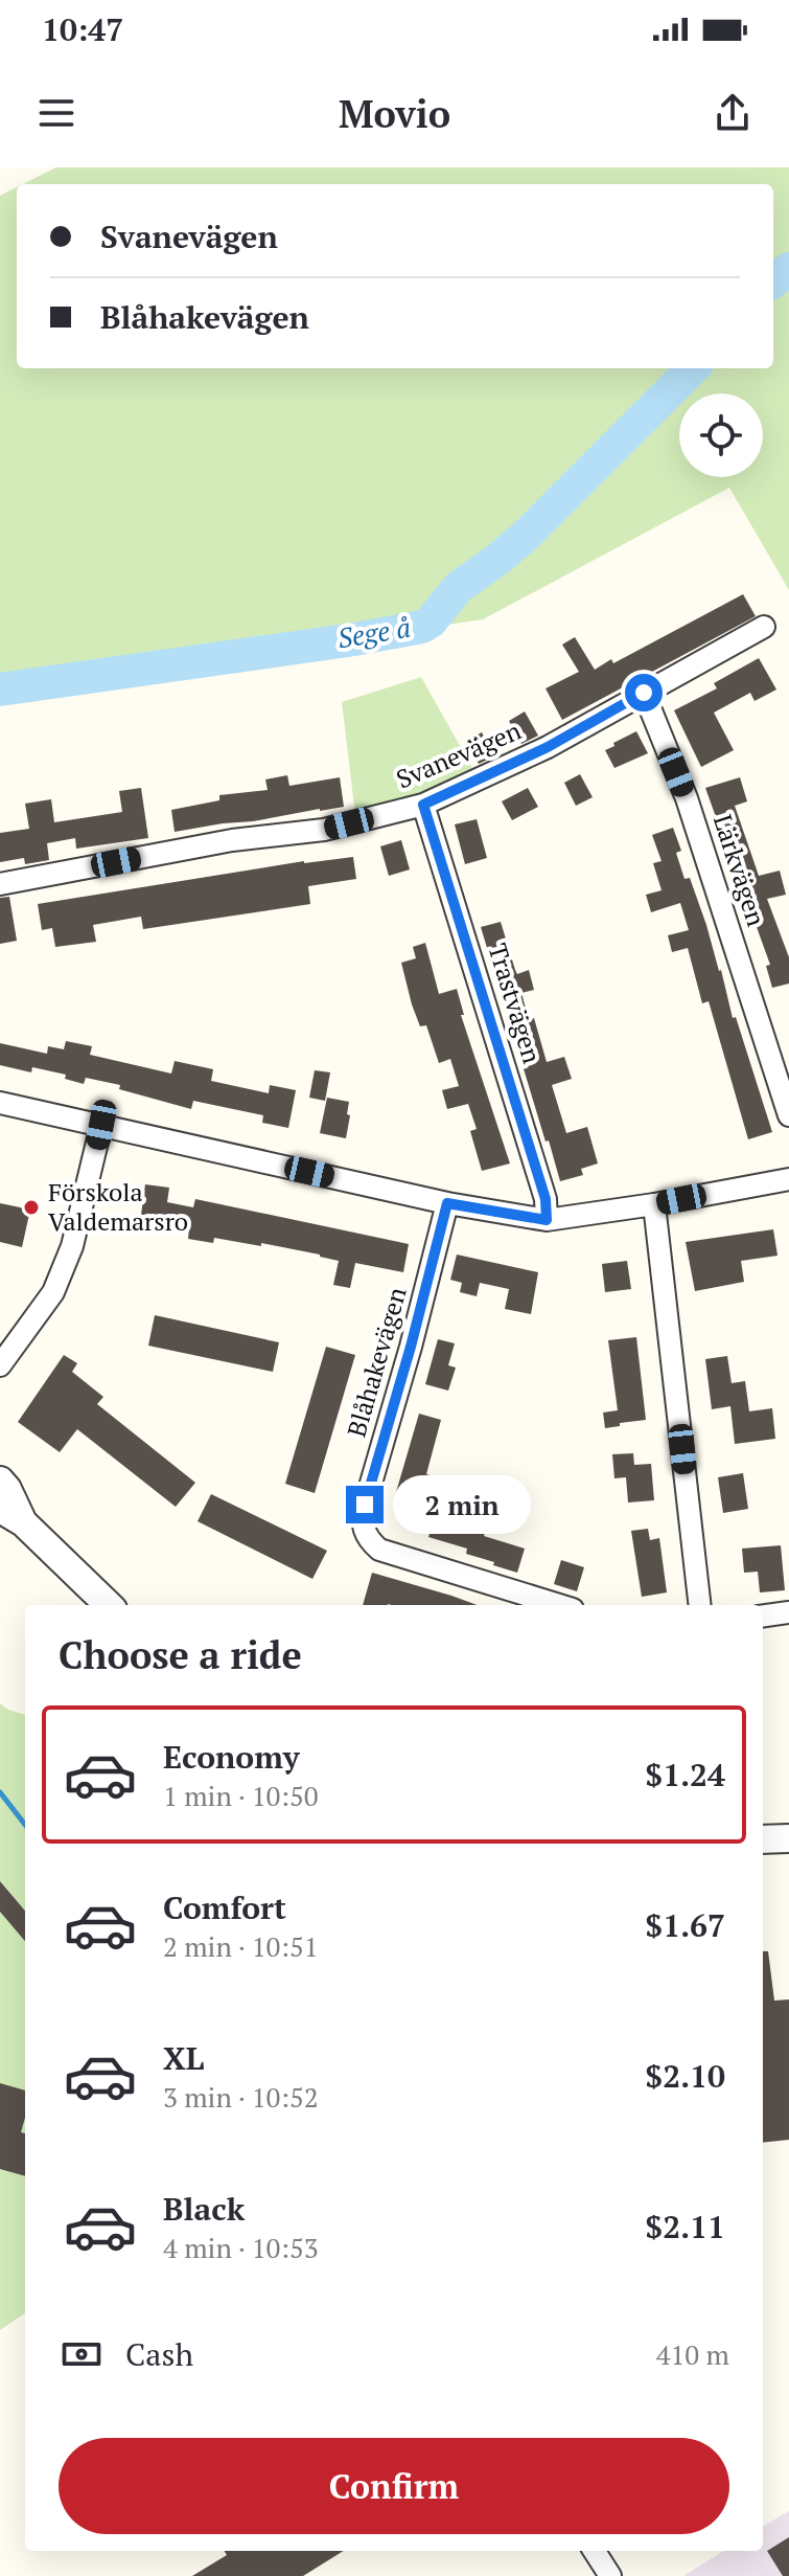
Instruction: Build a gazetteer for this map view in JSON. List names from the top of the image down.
{
  "streets": {
    "street": [
      "Svanevägen",
      "Lärkvägen",
      "Trastvägen",
      "Blåhakevägen"
    ]
  },
  "crossings": [
    ["Svanevägen", "Lärkvägen"],
    ["Svanevägen", "Trastvägen"]
  ],
  "water": ["Sege å"],
  "places": ["Förskola Valdemarsro"],
  "page": {
    "status": "10:47",
    "header": "Movio",
    "banner": ["Svanevägen", "Blåhakevägen"],
    "bubble": "2 min",
    "heading": "Choose a ride",
    "list": [
      {
        "name": "Economy",
        "note": "1 min · 10:50",
        "value": "$1.24"
      },
      {
        "name": "Comfort",
        "note": "2 min · 10:51",
        "value": "$1.67"
      },
      {
        "name": "XL",
        "note": "3 min · 10:52",
        "value": "$2.10"
      },
      {
        "name": "Black",
        "note": "4 min · 10:53",
        "value": "$2.11"
      }
    ],
    "pay": ["Cash", "410 m"],
    "buttons": "Confirm"
  }
}
